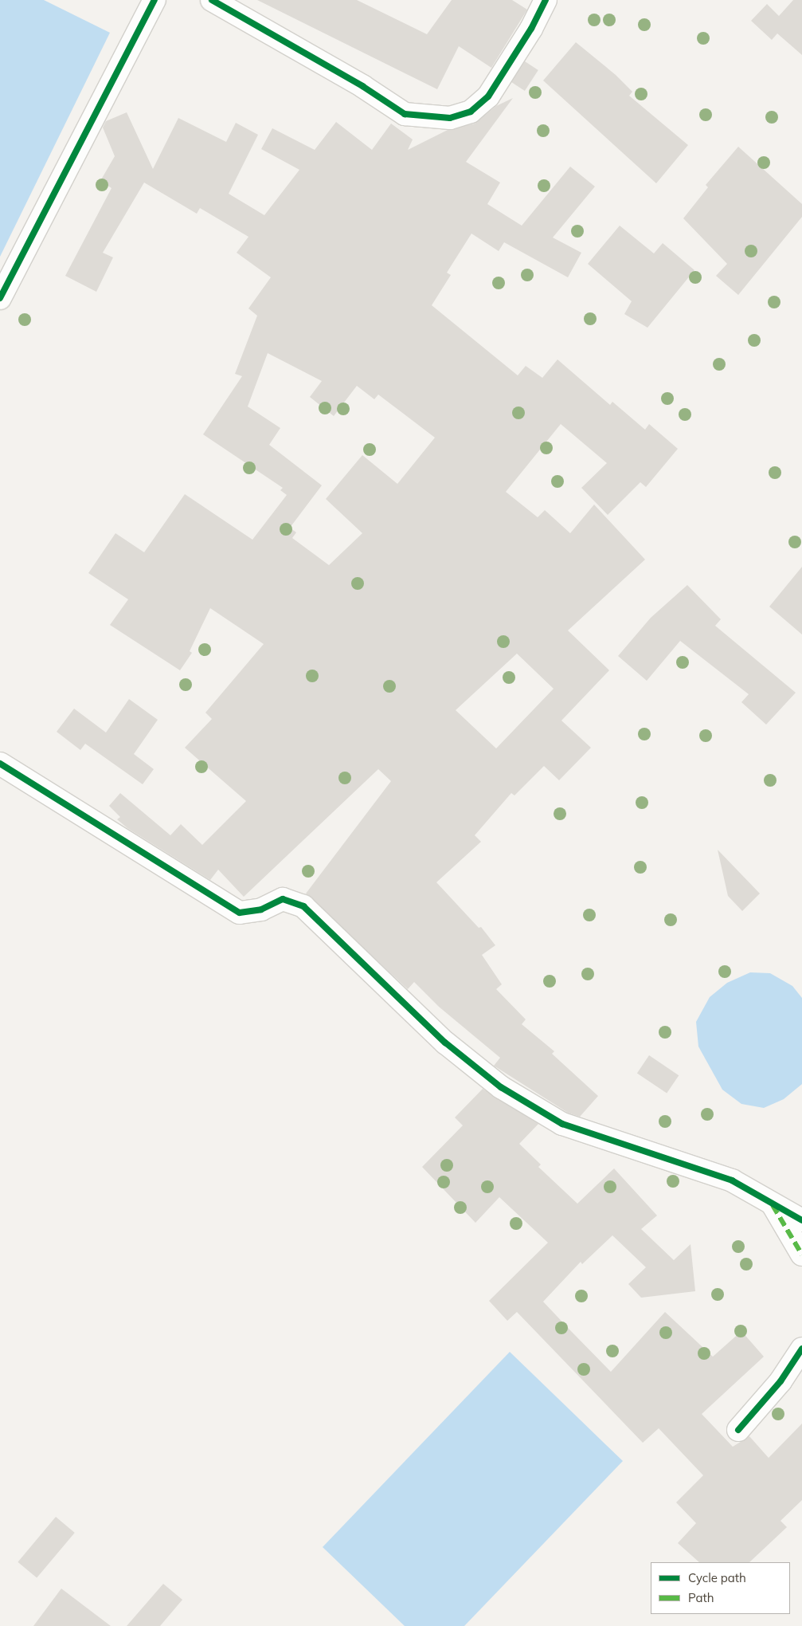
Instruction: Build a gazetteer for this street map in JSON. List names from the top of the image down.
{
  "legend": ["Cycle path", "Path"]
}
